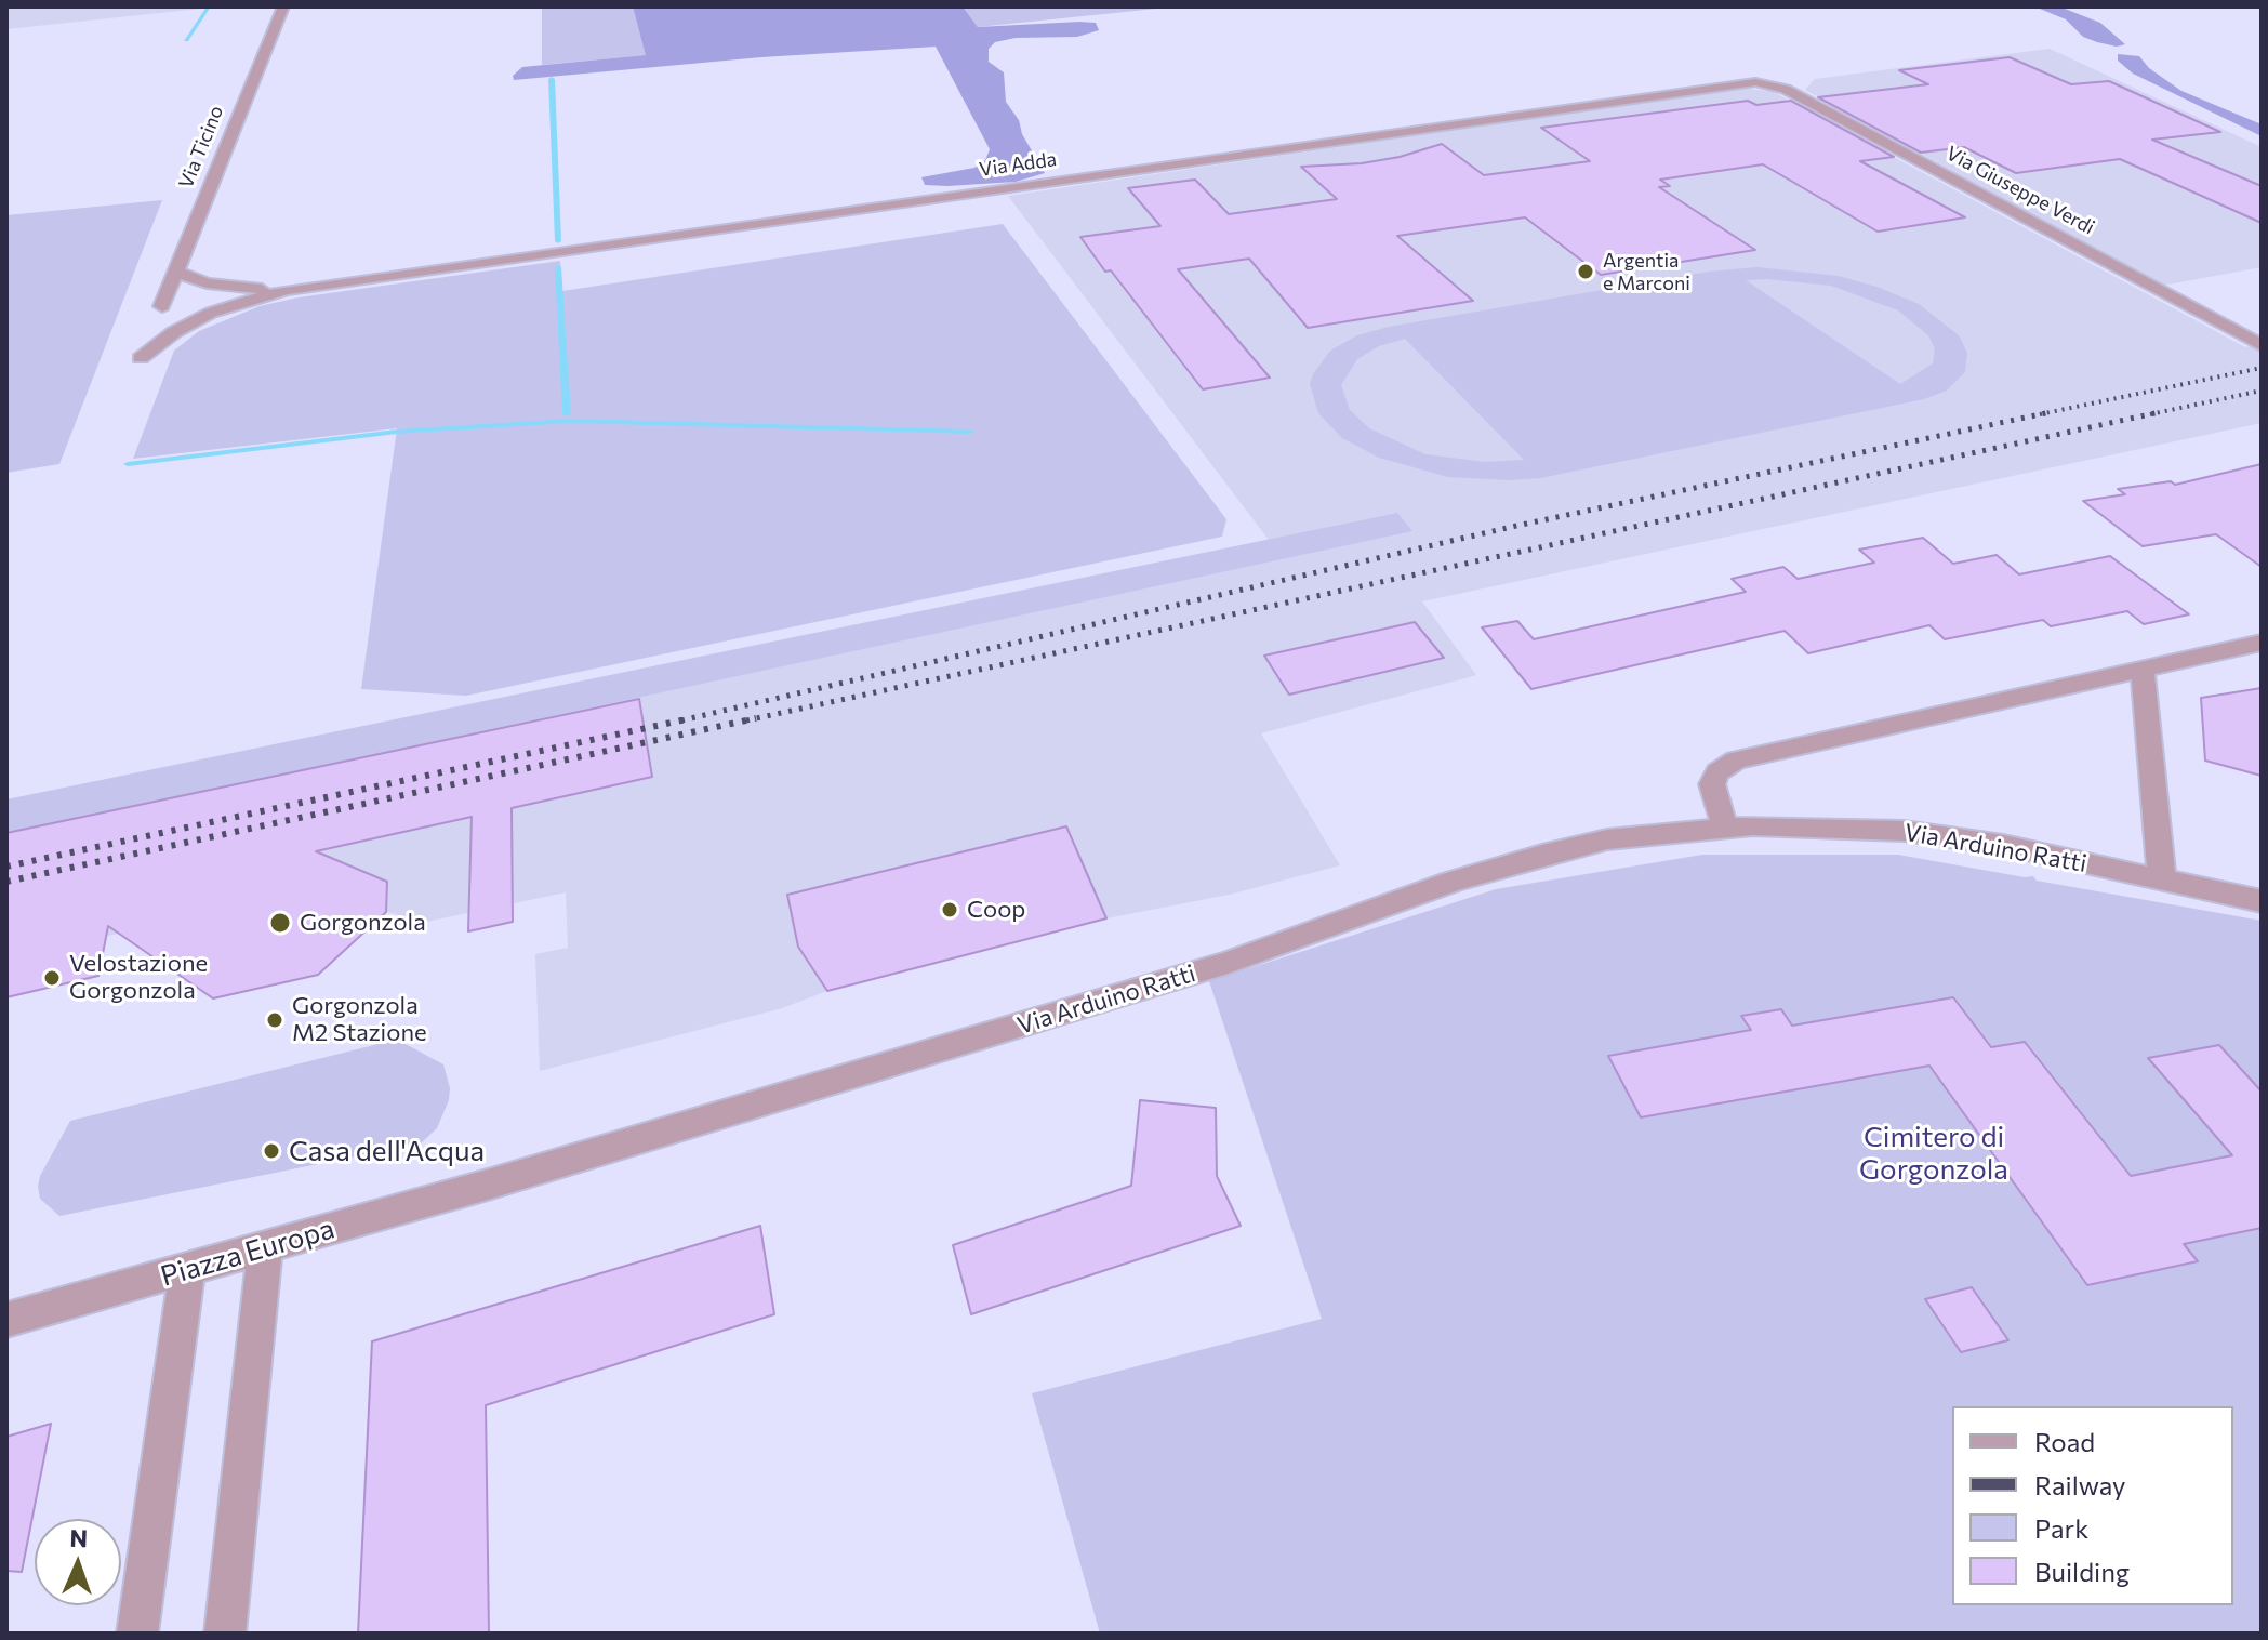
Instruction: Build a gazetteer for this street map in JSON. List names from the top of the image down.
{
  "streets": {
    "street": [
      "Via Ticino",
      "Via Adda",
      "Via Giuseppe Verdi",
      "Via Arduino Ratti",
      "Piazza Europa"
    ]
  },
  "crossings": [
    ["Via Ticino", "Via Adda"],
    ["Via Adda", "Via Giuseppe Verdi"],
    ["Via Arduino Ratti", "Piazza Europa"]
  ],
  "parks": ["Cimitero di Gorgonzola"],
  "places": [
    "Argentia e Marconi",
    "Coop",
    "Gorgonzola",
    "Velostazione Gorgonzola",
    "Gorgonzola M2 Stazione",
    "Casa dell'Acqua"
  ],
  "legend": [
    "Road",
    "Railway",
    "Park",
    "Building"
  ],
  "north": "top"
}
